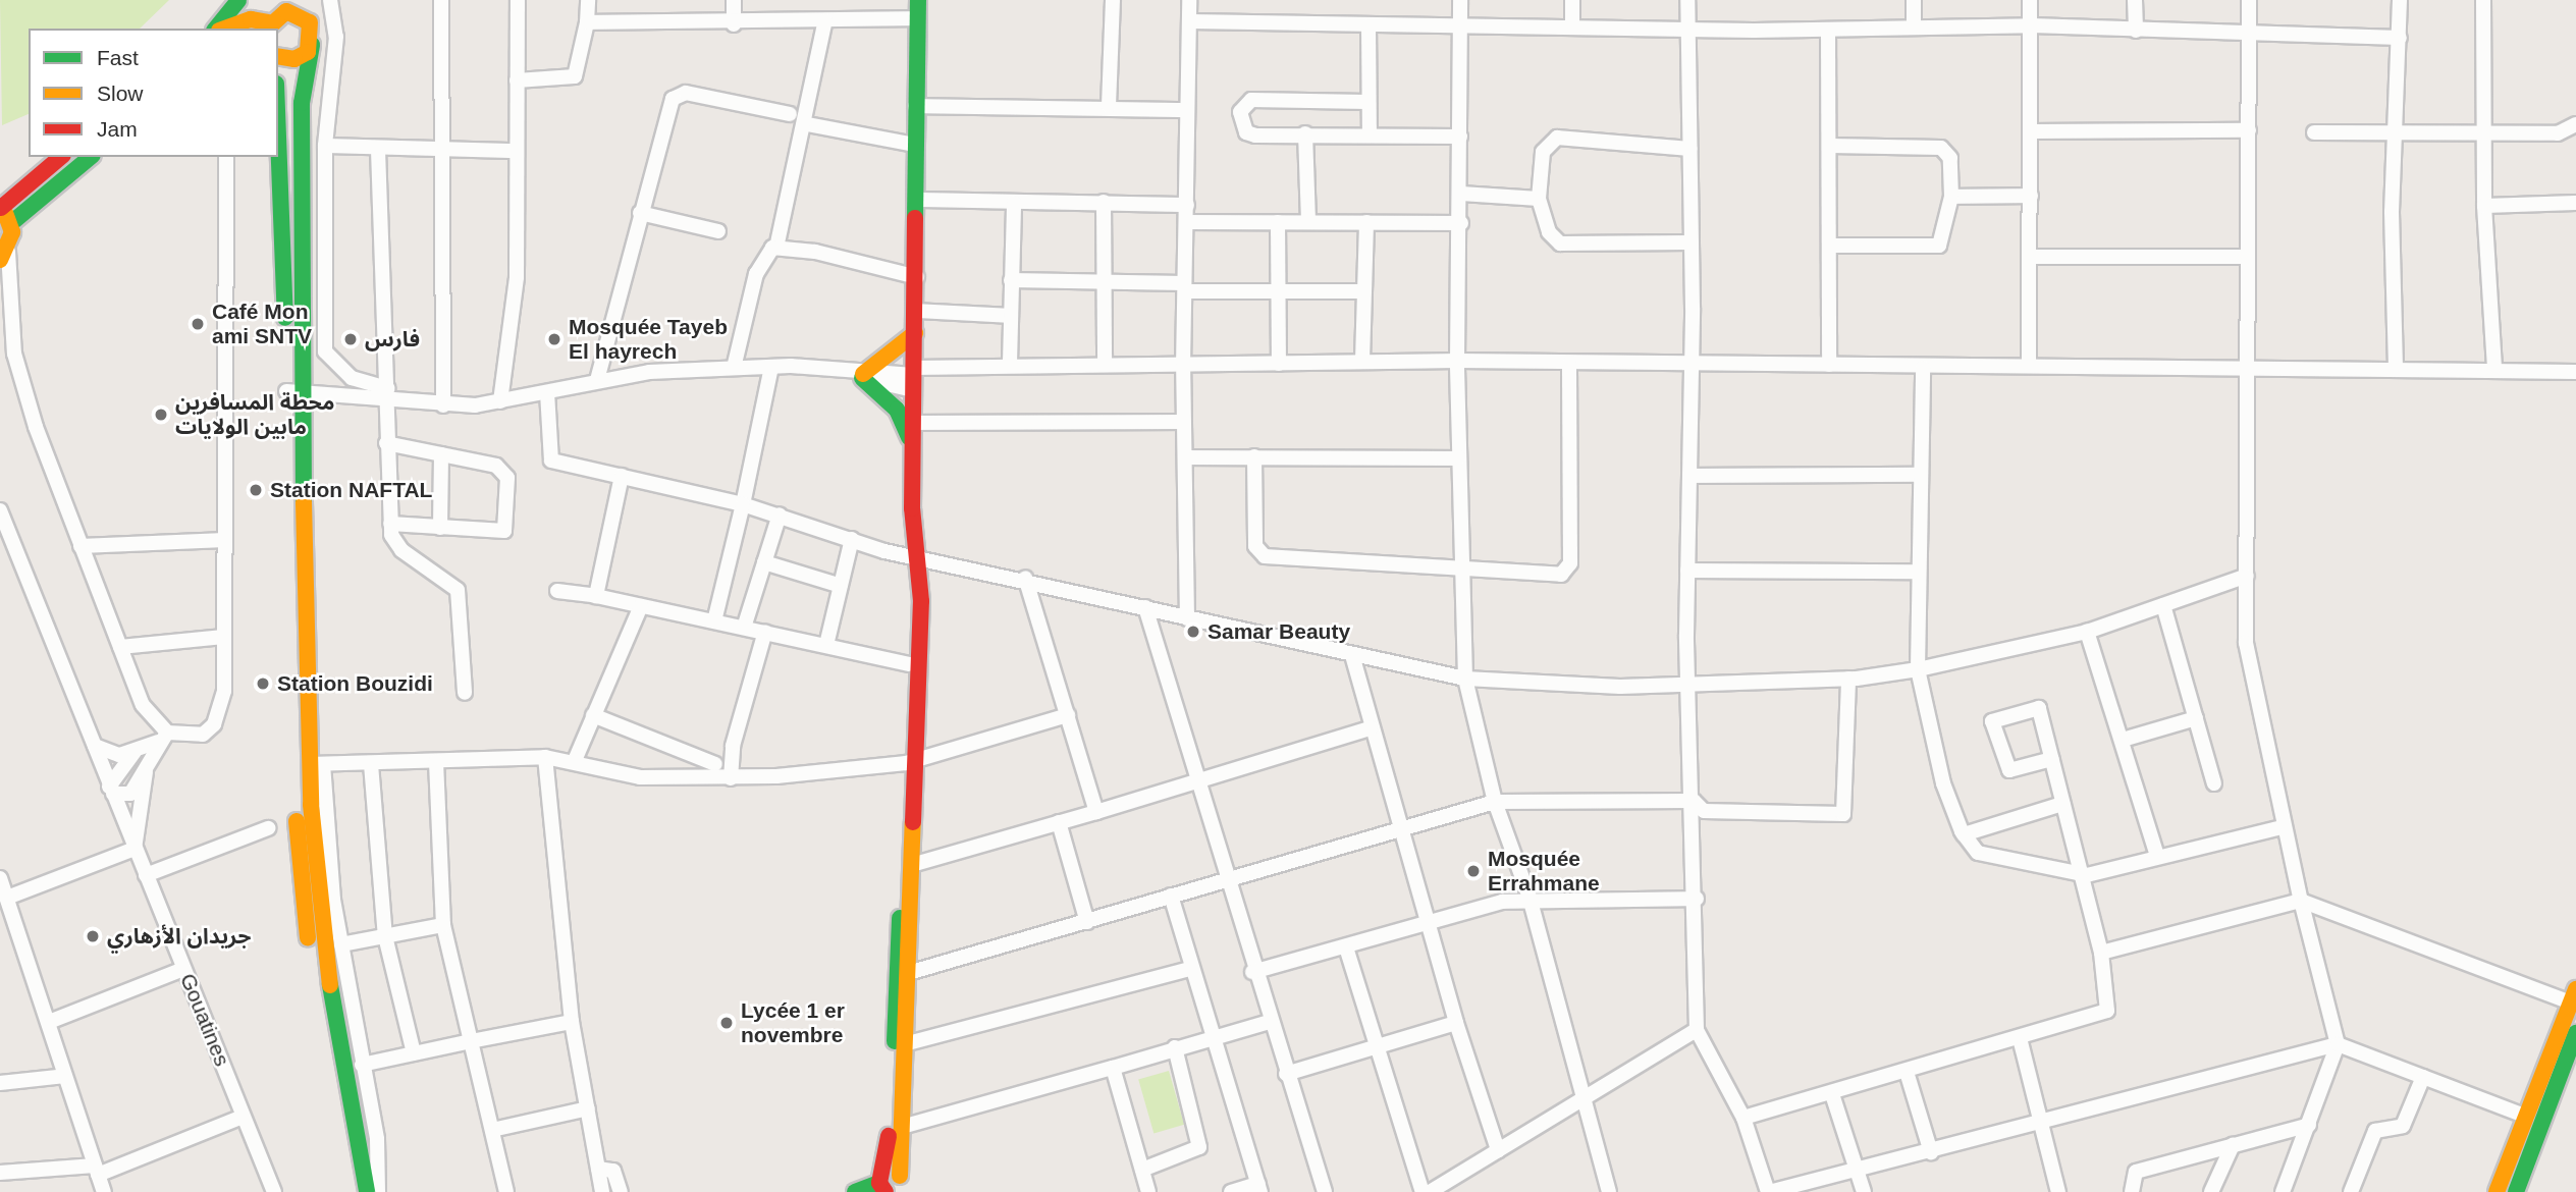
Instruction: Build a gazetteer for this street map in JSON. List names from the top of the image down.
{
  "streets": {
    "street": ["Gouatines"]
  },
  "places": [
    "Café Mon ami SNTV",
    "فارس",
    "Mosquée Tayeb El hayrech",
    "محطة المسافرين مابين الولايات",
    "Station NAFTAL",
    "Samar Beauty",
    "Station Bouzidi",
    "Mosquée Errahmane",
    "جريدان الأزهاري",
    "Lycée 1 er novembre"
  ],
  "legend": ["Fast", "Slow", "Jam"]
}
